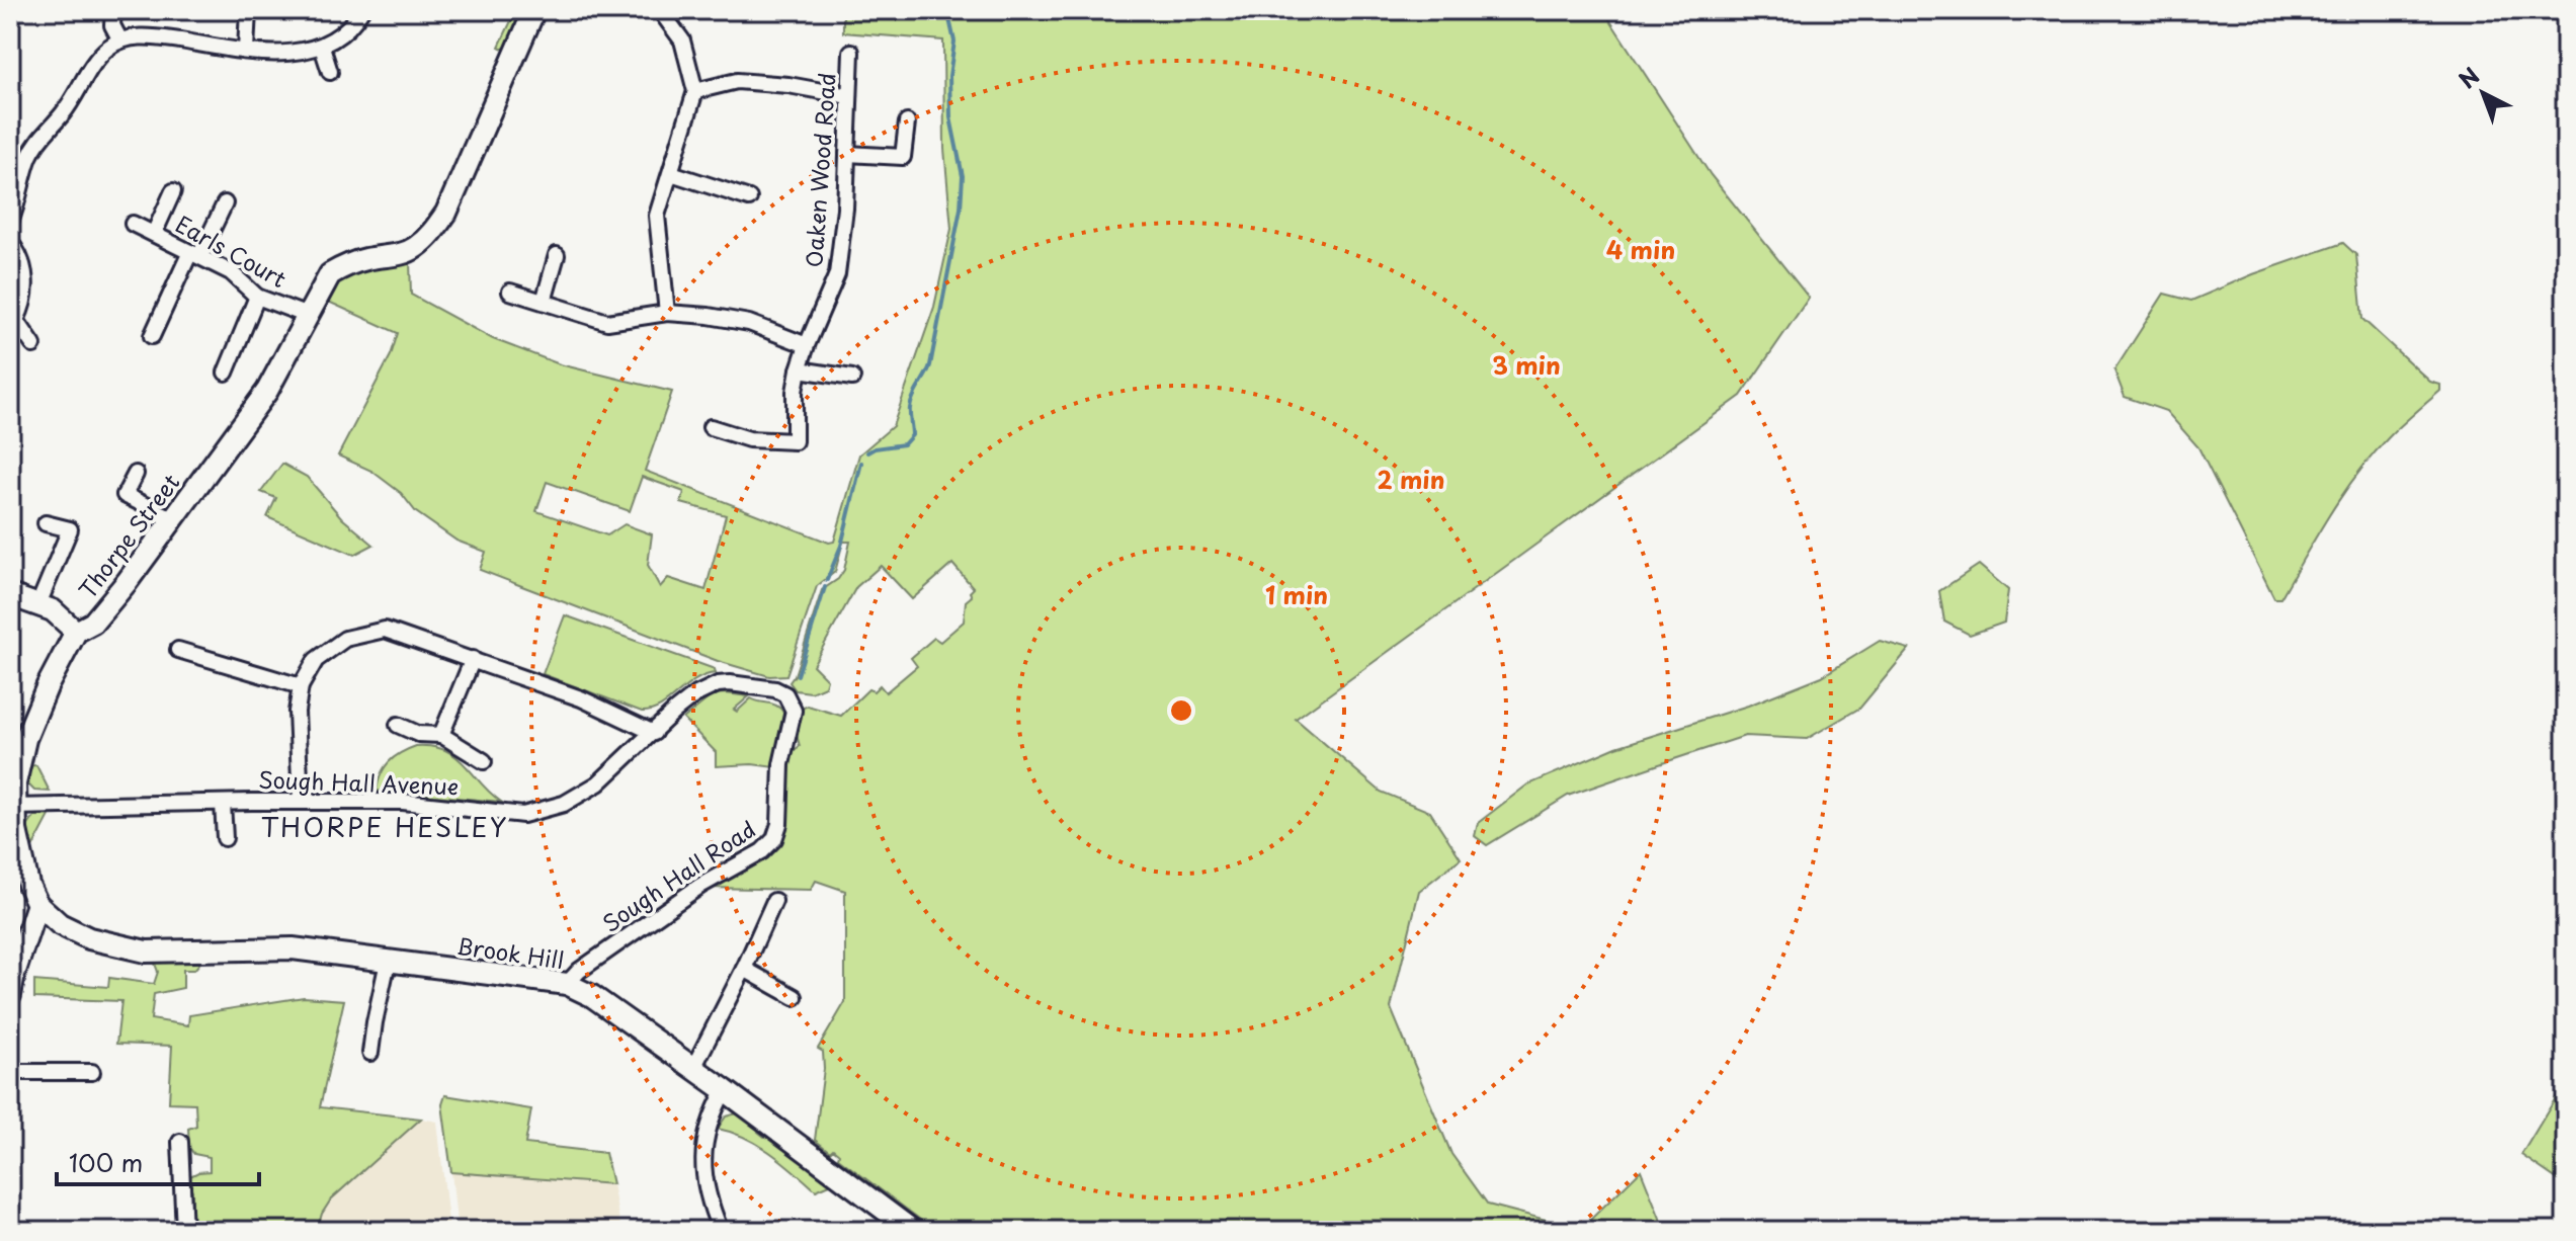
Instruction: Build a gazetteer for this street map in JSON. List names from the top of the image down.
{
  "streets": {
    "main road": ["Thorpe Street", "Brook Hill"],
    "street": [
      "Oaken Wood Road",
      "Earls Court",
      "Sough Hall Avenue",
      "Sough Hall Road"
    ]
  },
  "crossings": [
    ["Earls Court", "Thorpe Street"],
    ["Thorpe Street", "Sough Hall Avenue"],
    ["Thorpe Street", "Brook Hill"],
    ["Sough Hall Avenue", "Sough Hall Road"],
    ["Sough Hall Road", "Brook Hill"]
  ],
  "districts": ["THORPE HESLEY"],
  "scale_bar": "100 m",
  "north": "top left",
  "rings": [
    "4 min",
    "3 min",
    "2 min",
    "1 min"
  ]
}
